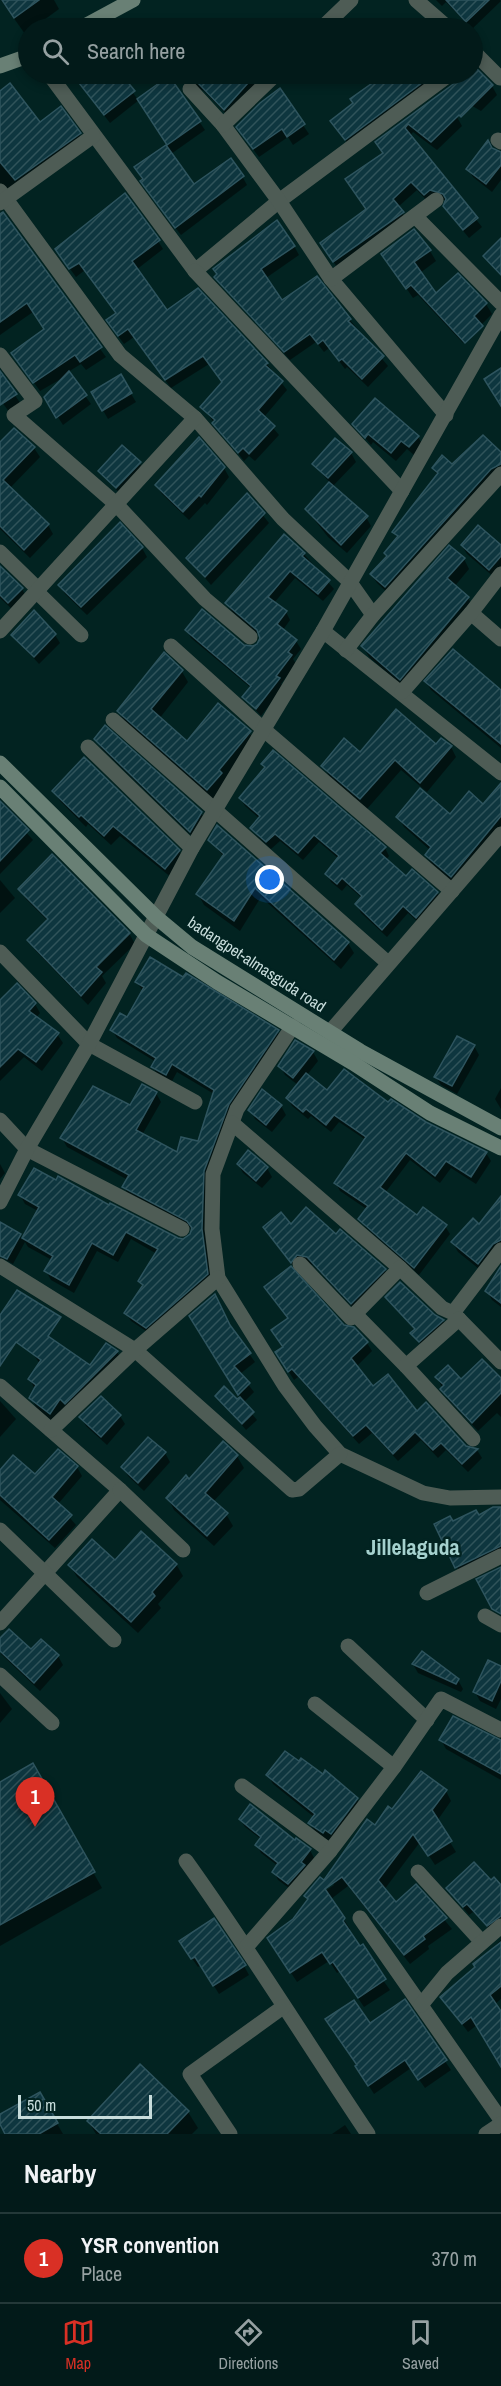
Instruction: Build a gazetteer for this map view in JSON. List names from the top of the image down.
{
  "streets": {
    "street": ["badangpet-almasguda road"]
  },
  "districts": ["Jillelaguda"],
  "scale_bar": "50 m",
  "page": {
    "search": "Search here",
    "pins": "1",
    "scale": "50 m",
    "heading": "Nearby",
    "list": [
      {
        "mark": "1",
        "name": "YSR convention",
        "note": "Place",
        "value": "370 m"
      }
    ],
    "nav": ["Map", "Directions", "Saved"]
  }
}
